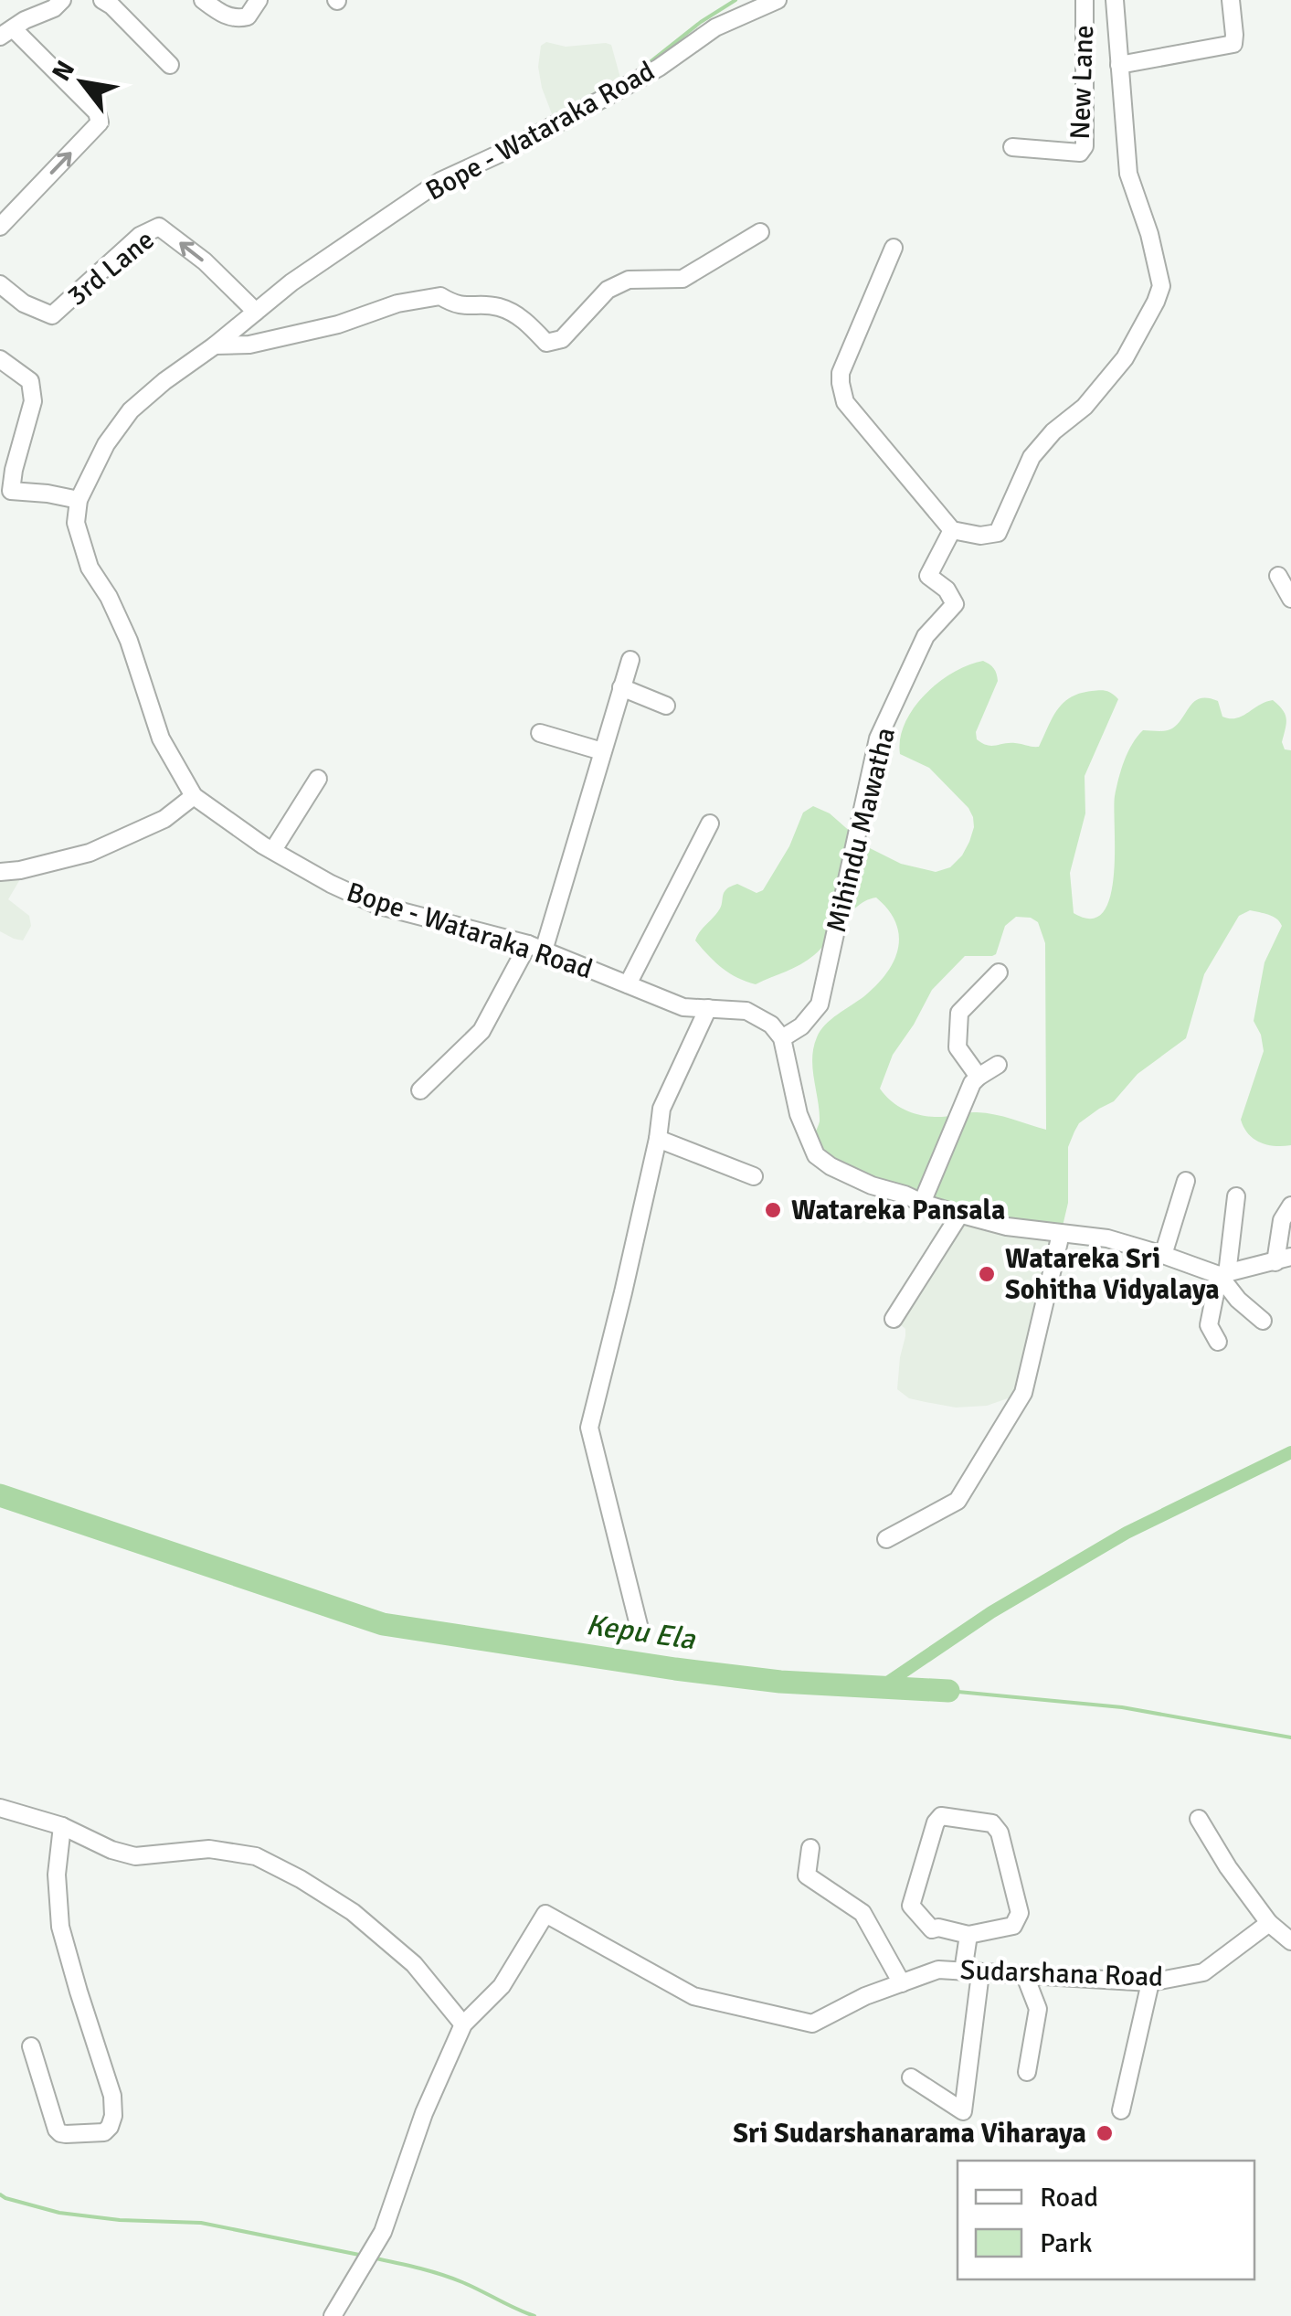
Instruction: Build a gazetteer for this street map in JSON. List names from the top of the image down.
{
  "streets": {
    "street": [
      "New Lane",
      "Bope - Wataraka Road",
      "3rd Lane",
      "Mihindu Mawatha",
      "Sudarshana Road"
    ]
  },
  "crossings": [
    ["Bope - Wataraka Road", "3rd Lane"],
    ["Bope - Wataraka Road", "Mihindu Mawatha"]
  ],
  "water": ["Kepu Ela"],
  "places": ["Watareka Pansala", "Watareka Sri Sohitha Vidyalaya", "Sri Sudarshanarama Viharaya"],
  "legend": ["Road", "Park"],
  "north": "top left"
}
